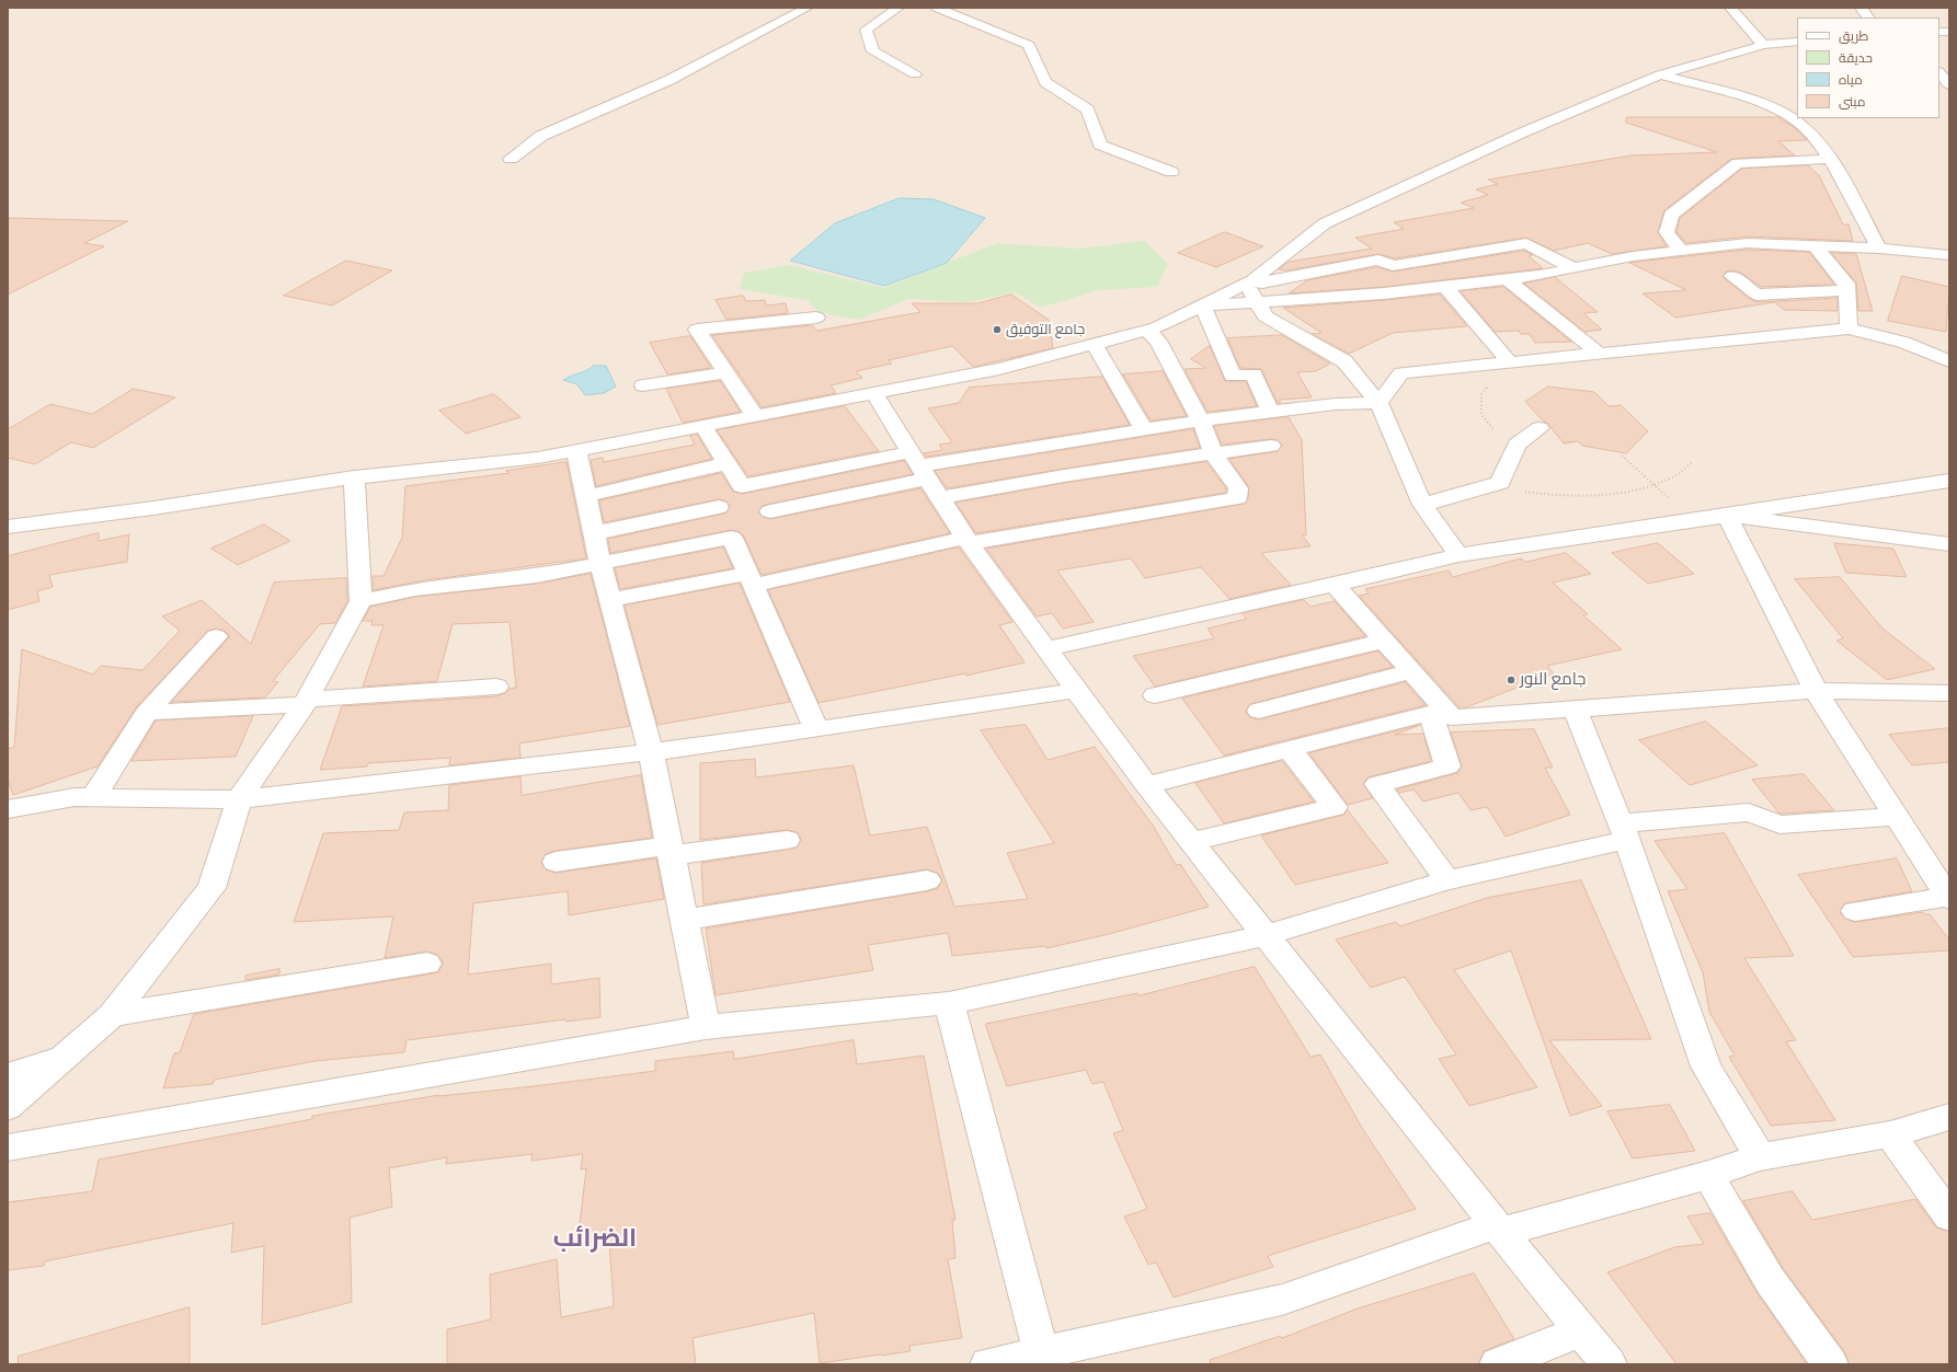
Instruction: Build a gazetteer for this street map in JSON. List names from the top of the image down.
{
  "districts": ["الضرائب"],
  "places": ["جامع التوفيق", "جامع النور"],
  "legend": [
    "طريق",
    "حديقة",
    "مياه",
    "مبنى"
  ]
}
